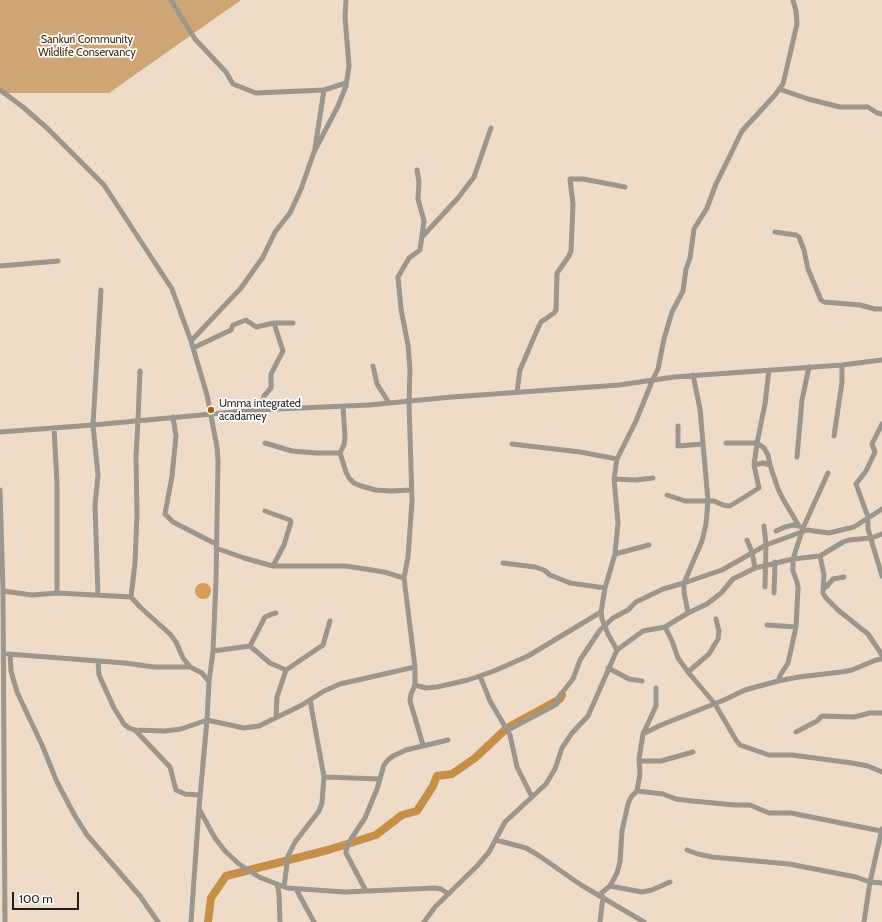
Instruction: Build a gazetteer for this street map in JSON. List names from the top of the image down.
{
  "parks": ["Sankuri Community Wildlife Conservancy"],
  "places": ["Umma integrated acadamey"],
  "scale_bar": "100 m"
}
